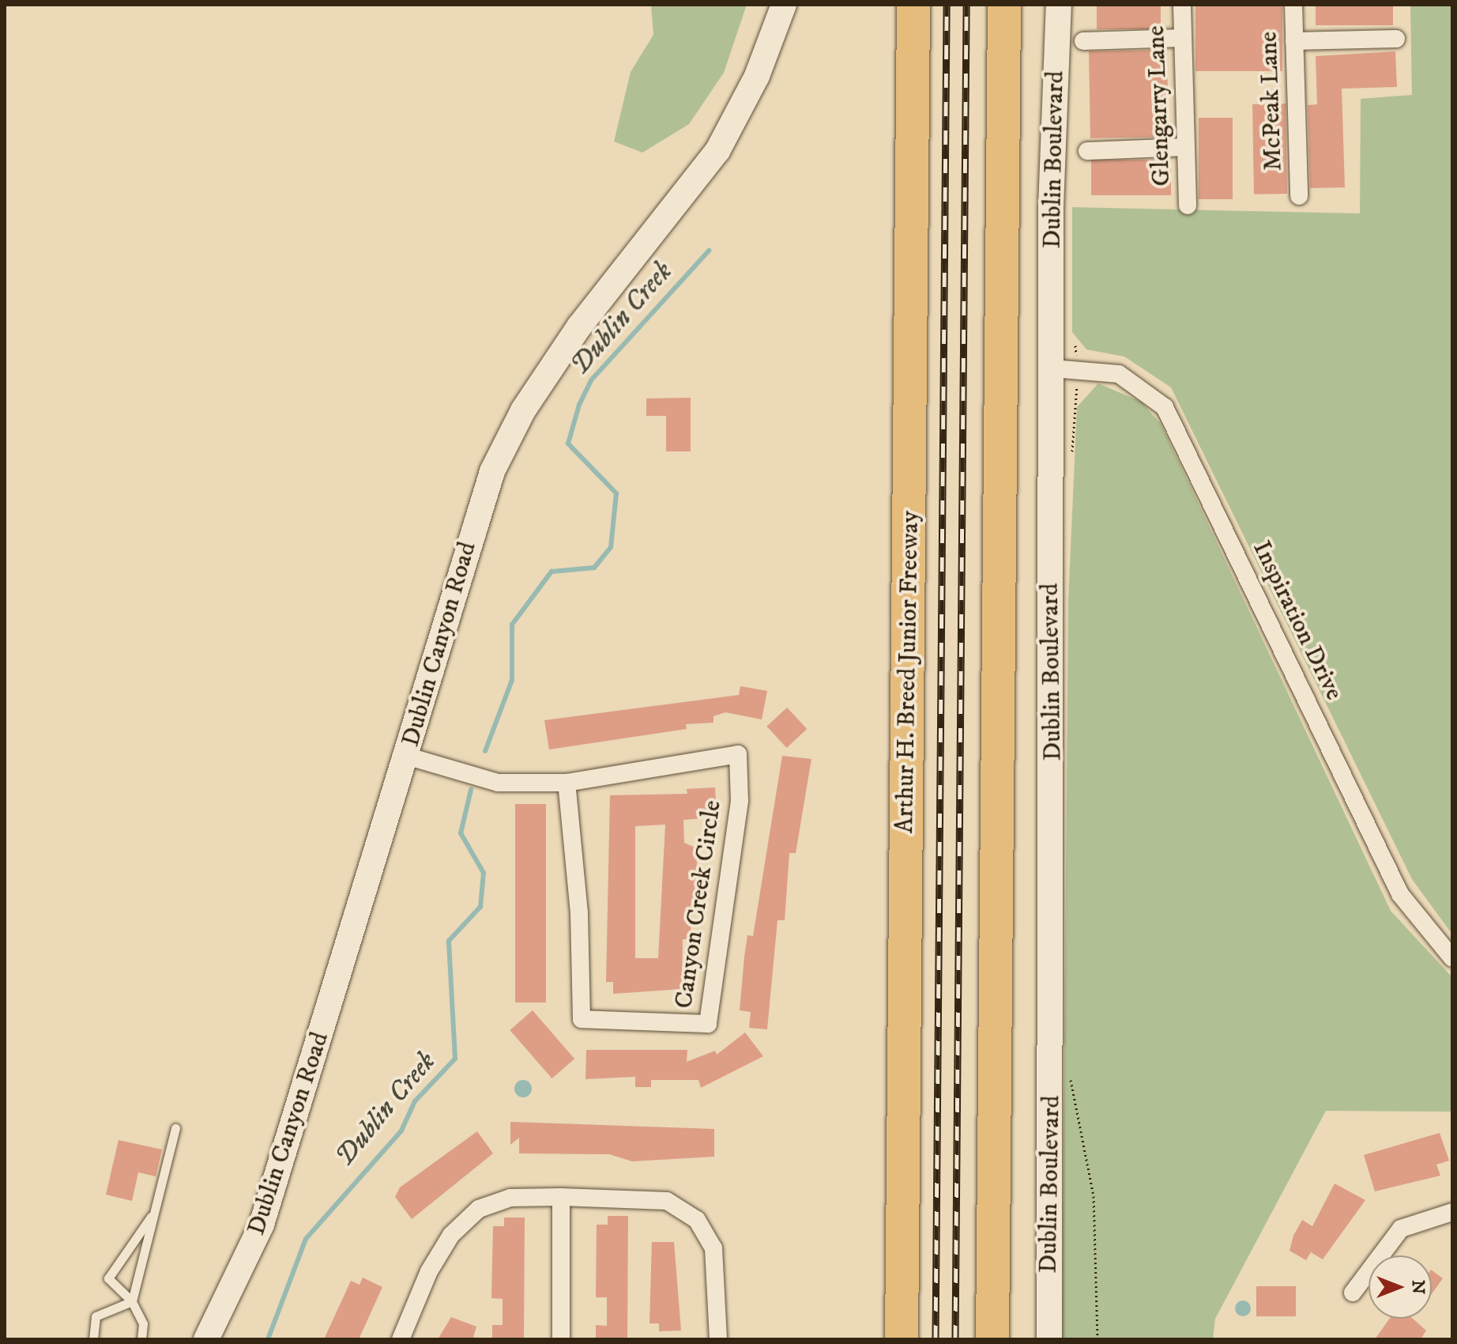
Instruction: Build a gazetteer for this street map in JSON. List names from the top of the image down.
{
  "streets": {
    "highway": ["Arthur H. Breed Junior Freeway"],
    "main road": ["Dublin Boulevard", "Dublin Canyon Road"],
    "street": [
      "McPeak Lane",
      "Glengarry Lane",
      "Inspiration Drive",
      "Canyon Creek Circle"
    ]
  },
  "crossings": [
    ["Dublin Boulevard", "Inspiration Drive"],
    ["Dublin Canyon Road", "Canyon Creek Circle"]
  ],
  "water": ["Dublin Creek"],
  "north": "right"
}
